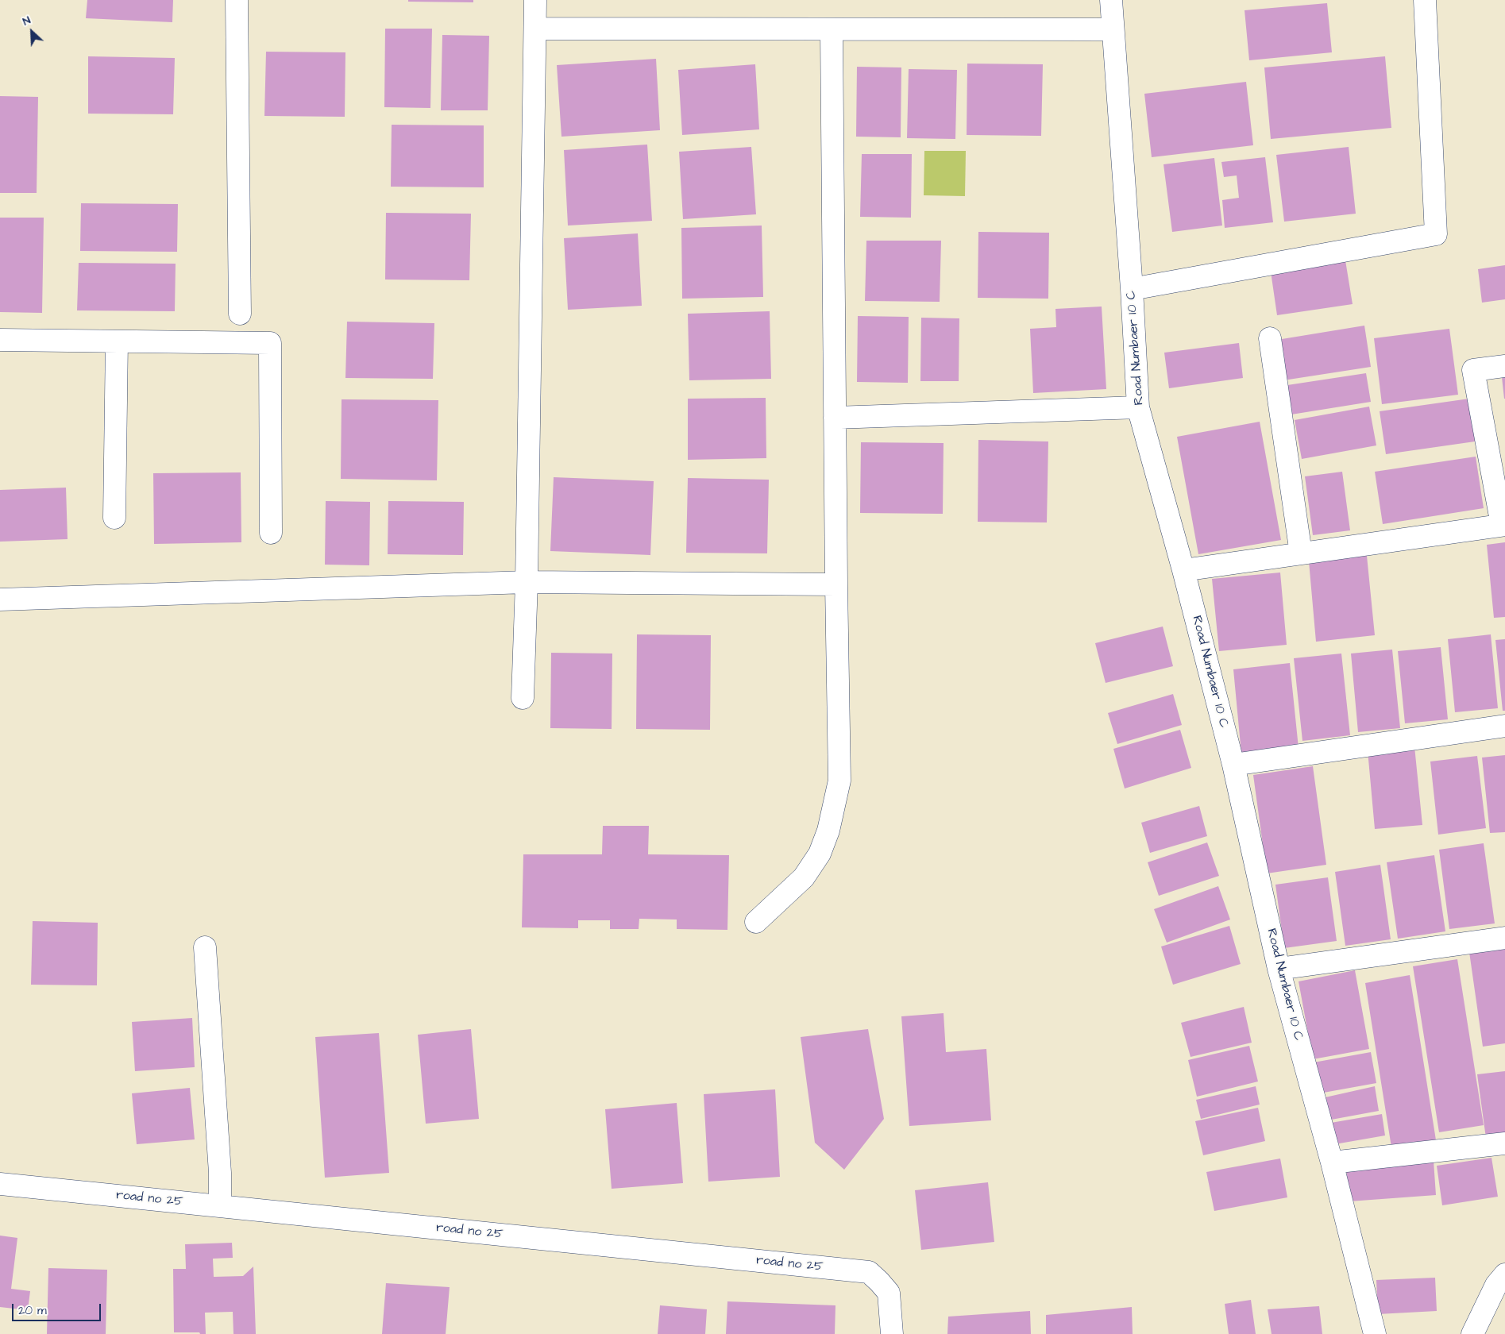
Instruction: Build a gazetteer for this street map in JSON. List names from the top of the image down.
{
  "streets": {
    "street": ["Road Numbaer 10 C", "road no 25"]
  },
  "scale_bar": "20 m",
  "north": "top left"
}
